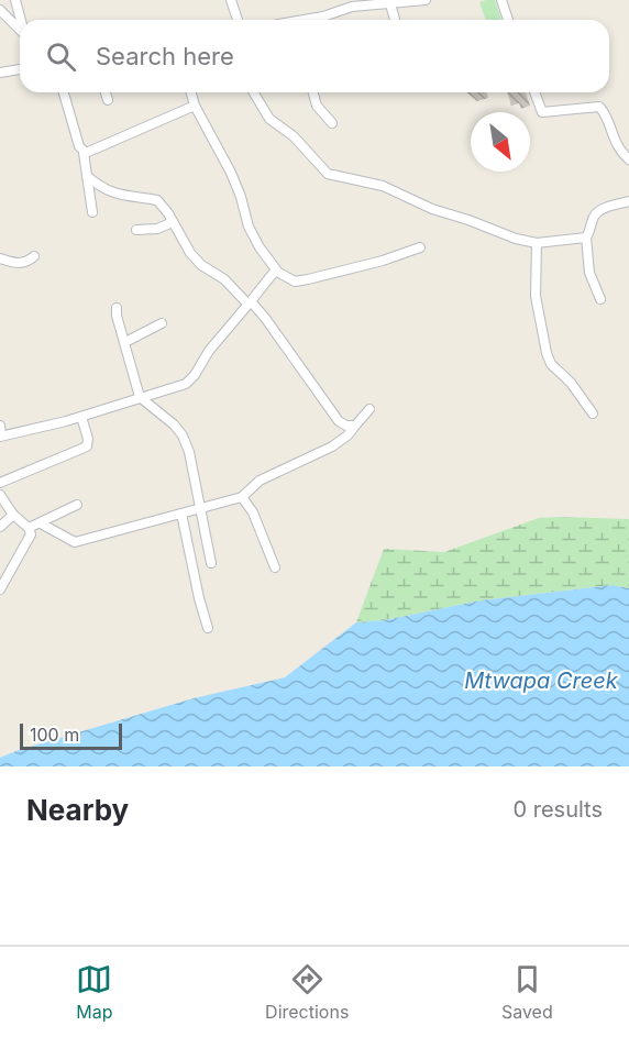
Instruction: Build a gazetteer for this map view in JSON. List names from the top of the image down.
{
  "water": ["Mtwapa Creek"],
  "scale_bar": "100 m",
  "north": "bottom right",
  "page": {
    "search": "Search here",
    "scale": "100 m",
    "heading": ["Nearby", "0 results"],
    "nav": ["Map", "Directions", "Saved"]
  }
}
